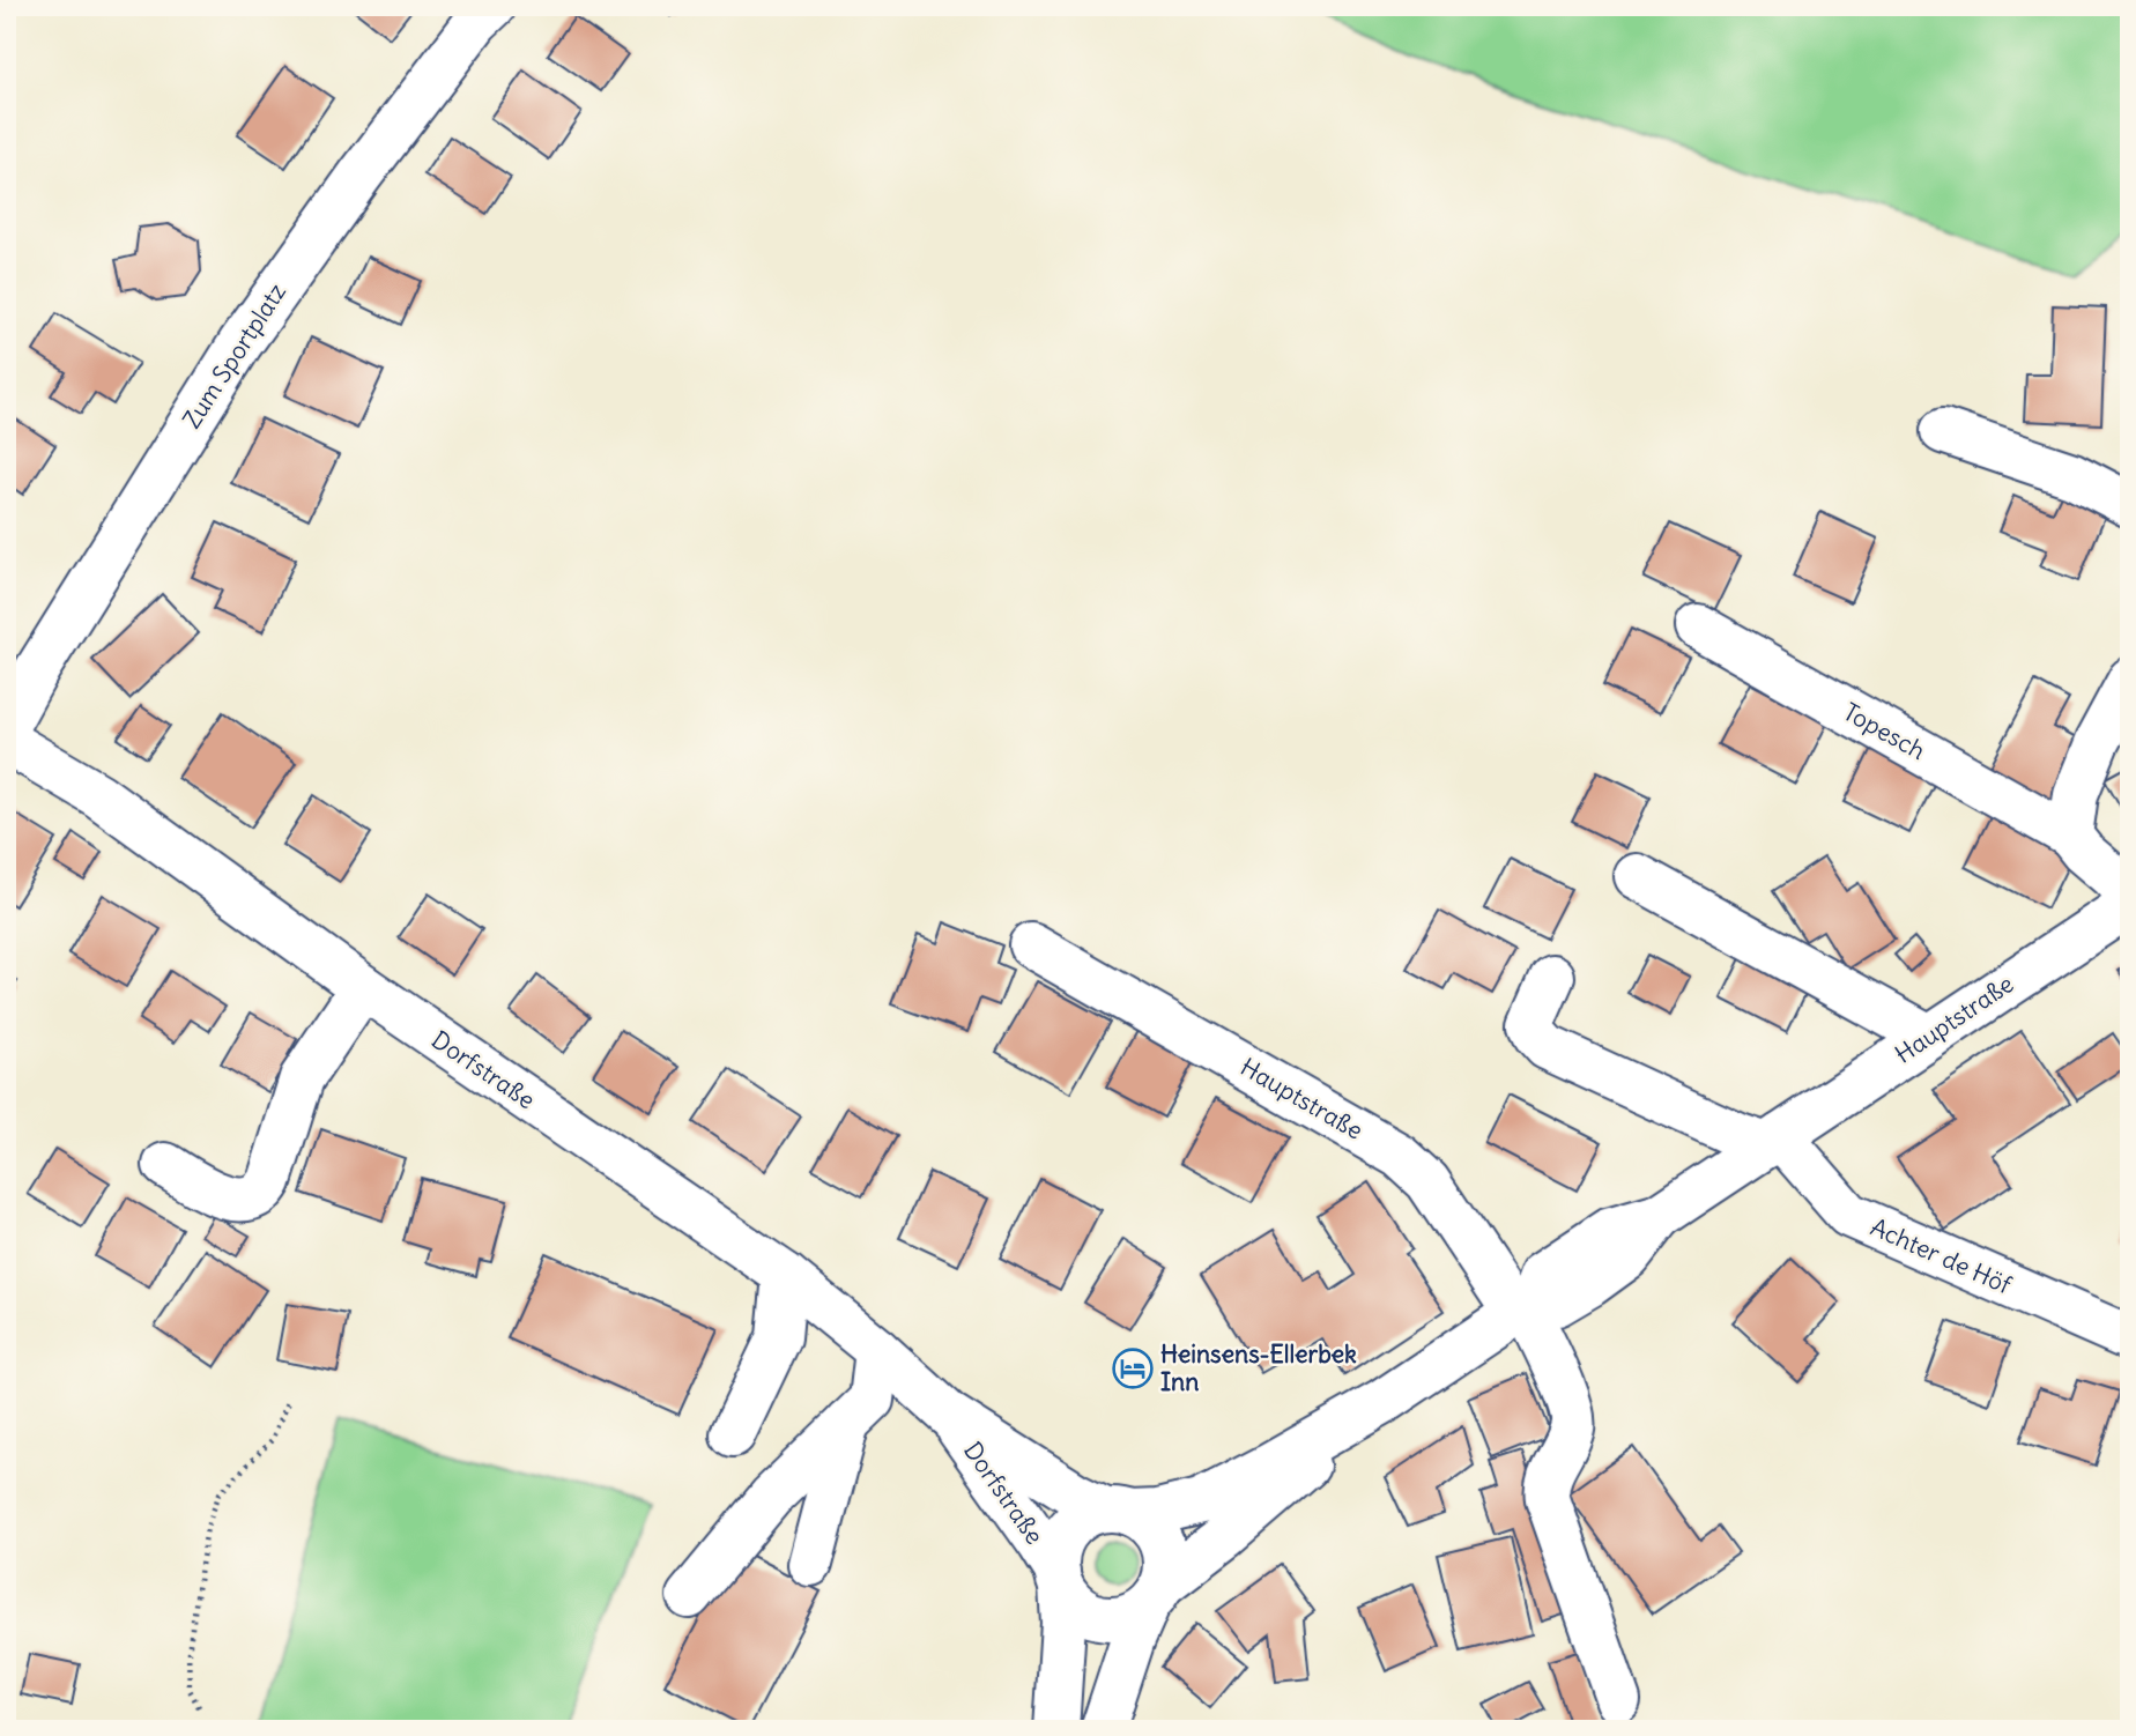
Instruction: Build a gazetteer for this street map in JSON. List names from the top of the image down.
{
  "streets": {
    "street": [
      "Zum Sportplatz",
      "Topesch",
      "Hauptstraße",
      "Dorfstraße",
      "Achter de Höf"
    ]
  },
  "crossings": [
    ["Hauptstraße", "Dorfstraße"],
    ["Hauptstraße", "Achter de Höf"]
  ],
  "places": {
    "hotel": ["Heinsens-Ellerbek Inn"]
  }
}
